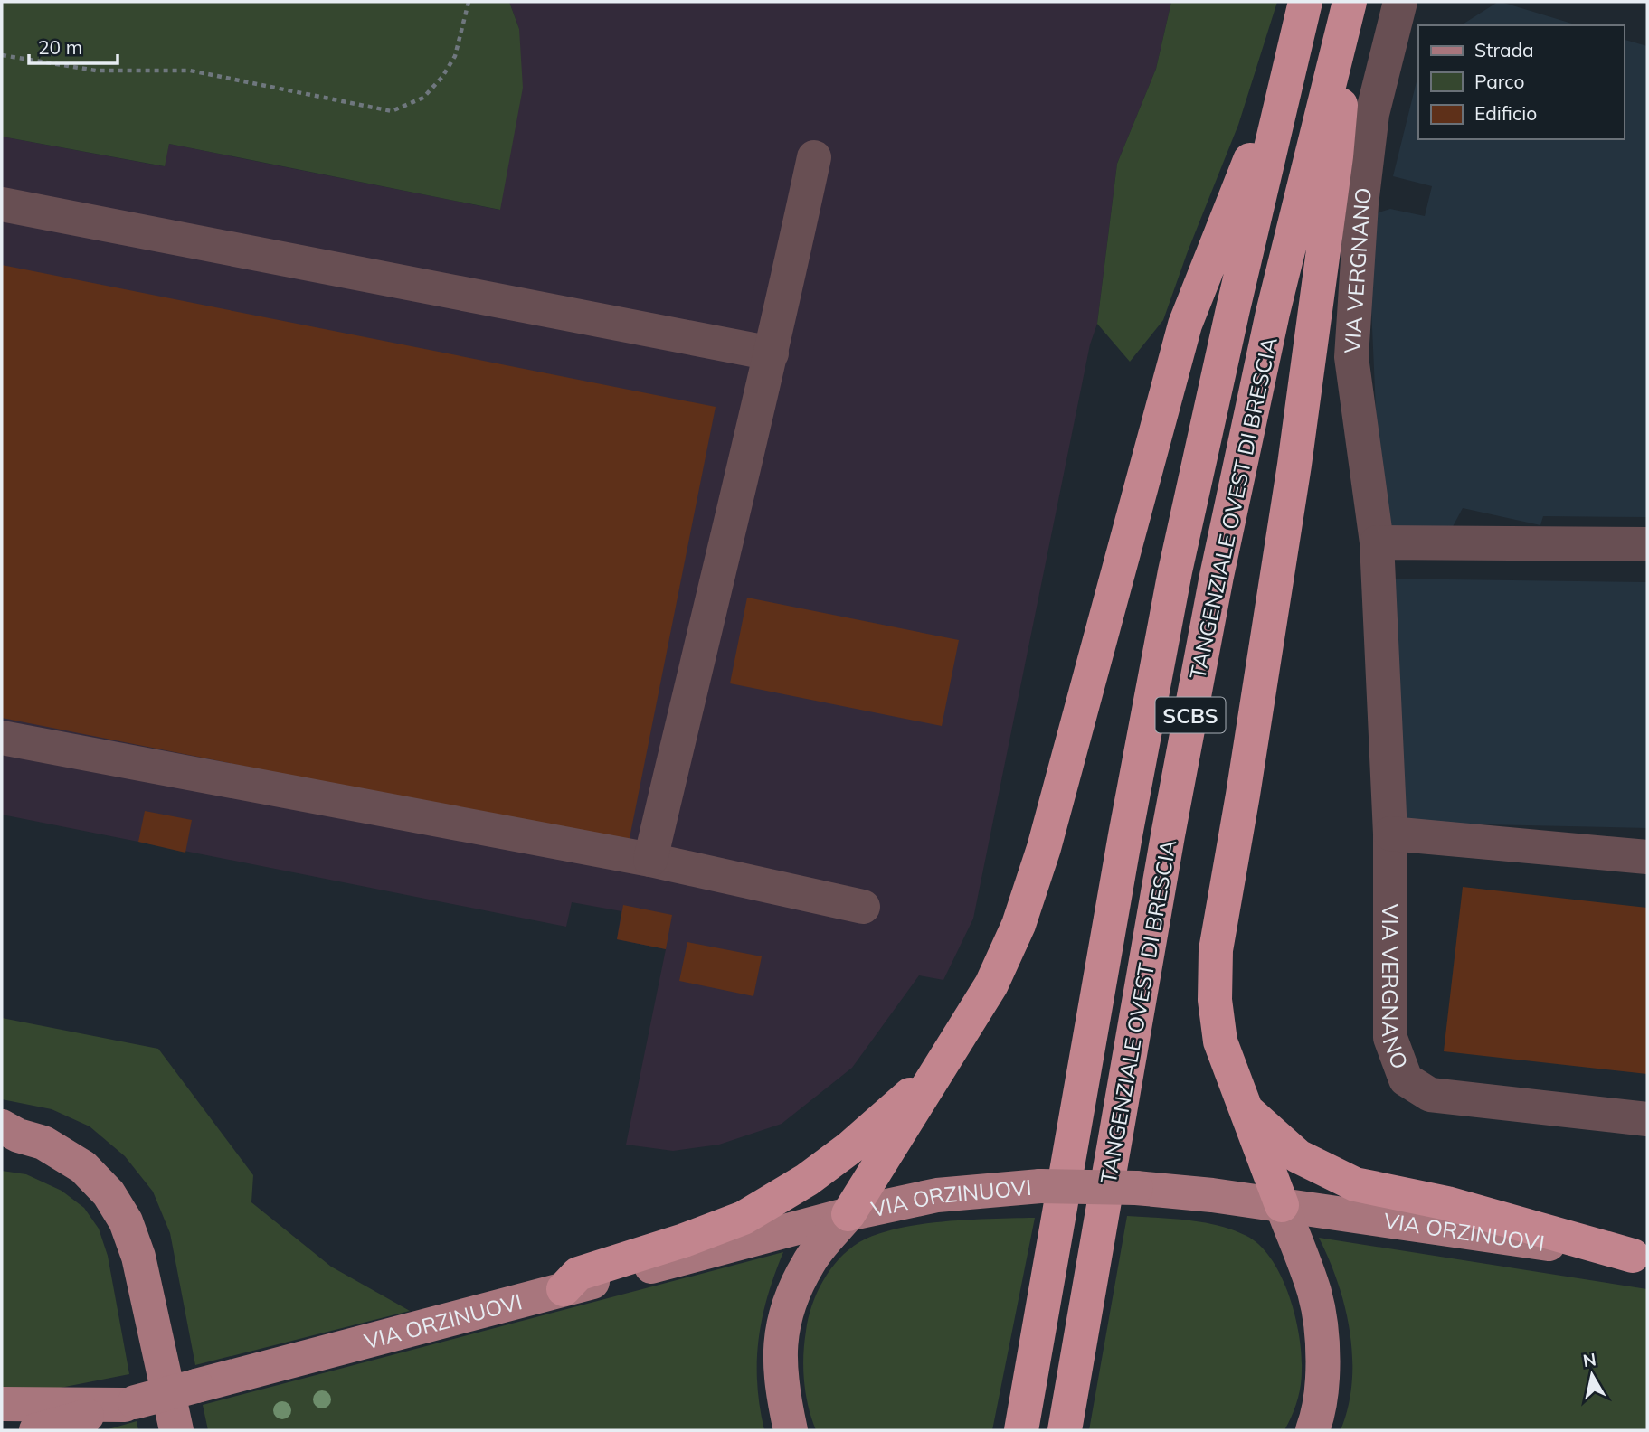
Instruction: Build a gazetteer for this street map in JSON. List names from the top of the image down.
{
  "streets": {
    "highway": ["TANGENZIALE OVEST DI BRESCIA", "SCBS"],
    "main road": ["VIA ORZINUOVI"],
    "street": ["VIA VERGNANO"]
  },
  "legend": ["Strada", "Parco", "Edificio"],
  "scale_bar": "20 m",
  "north": "top"
}
